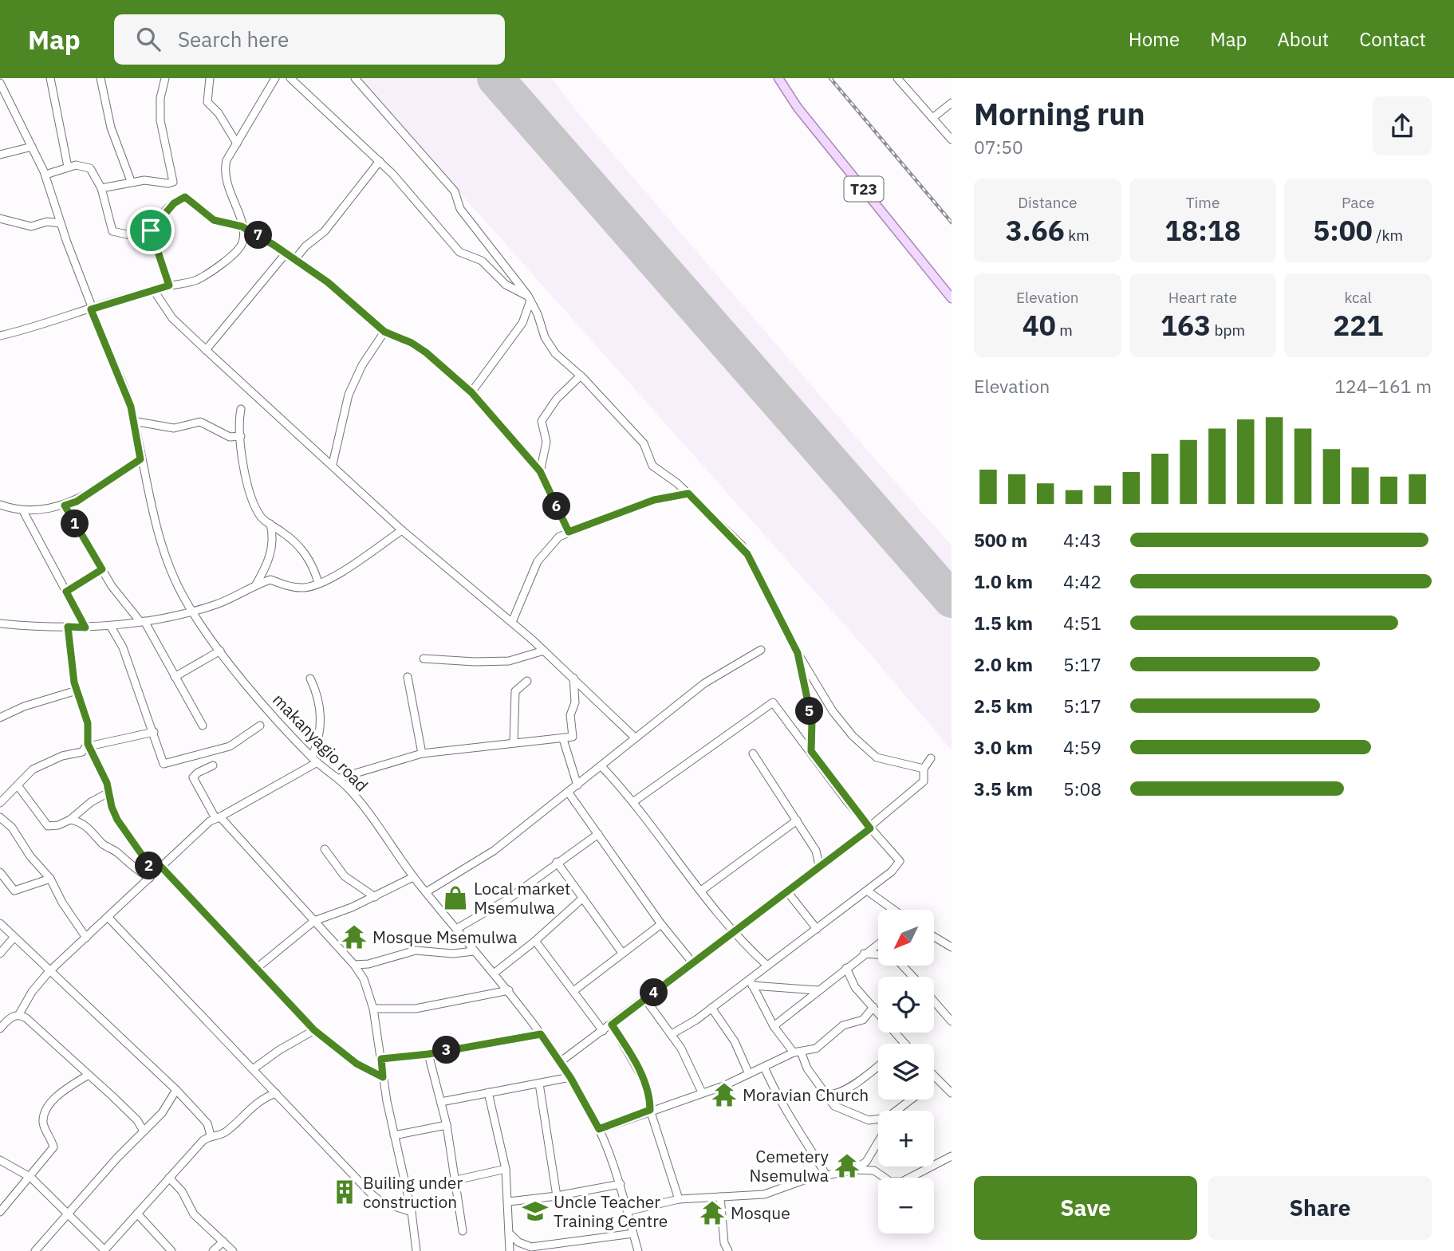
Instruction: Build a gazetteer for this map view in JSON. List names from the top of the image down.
{
  "streets": {
    "main road": ["T23"],
    "street": ["makanyagio road"]
  },
  "places": {
    "shop": ["Local market Msemulwa"],
    "temple": [
      "Mosque Msemulwa",
      "Moravian Church",
      "Cemetery Nsemulwa",
      "Mosque"
    ],
    "building": ["Builing under construction"],
    "school or university": ["Uncle Teacher Training Centre"]
  },
  "north": "bottom left",
  "page": {
    "header": "Map",
    "search": "Search here",
    "nav": [
      "Home",
      "Map",
      "About",
      "Contact"
    ],
    "heading": ["Morning run", "07:50"],
    "stats": [
      ["Distance", "3.66 km"],
      ["Time", "18:18"],
      ["Pace", "5:00 /km"],
      ["Elevation", "40 m"],
      ["Heart rate", "163 bpm"],
      ["kcal", "221"]
    ],
    "pins": [
      "7",
      "6",
      "1",
      "5",
      "2",
      "4",
      "3"
    ],
    "chart": ["Elevation", "124–161 m"],
    "list": [
      {
        "name": "500 m",
        "note": "4:43"
      },
      {
        "name": "1.0 km",
        "note": "4:42"
      },
      {
        "name": "1.5 km",
        "note": "4:51"
      },
      {
        "name": "2.0 km",
        "note": "5:17"
      },
      {
        "name": "2.5 km",
        "note": "5:17"
      },
      {
        "name": "3.0 km",
        "note": "4:59"
      },
      {
        "name": "3.5 km",
        "note": "5:08"
      }
    ],
    "map_buttons": ["+", "−"],
    "buttons": ["Save", "Share"]
  }
}
